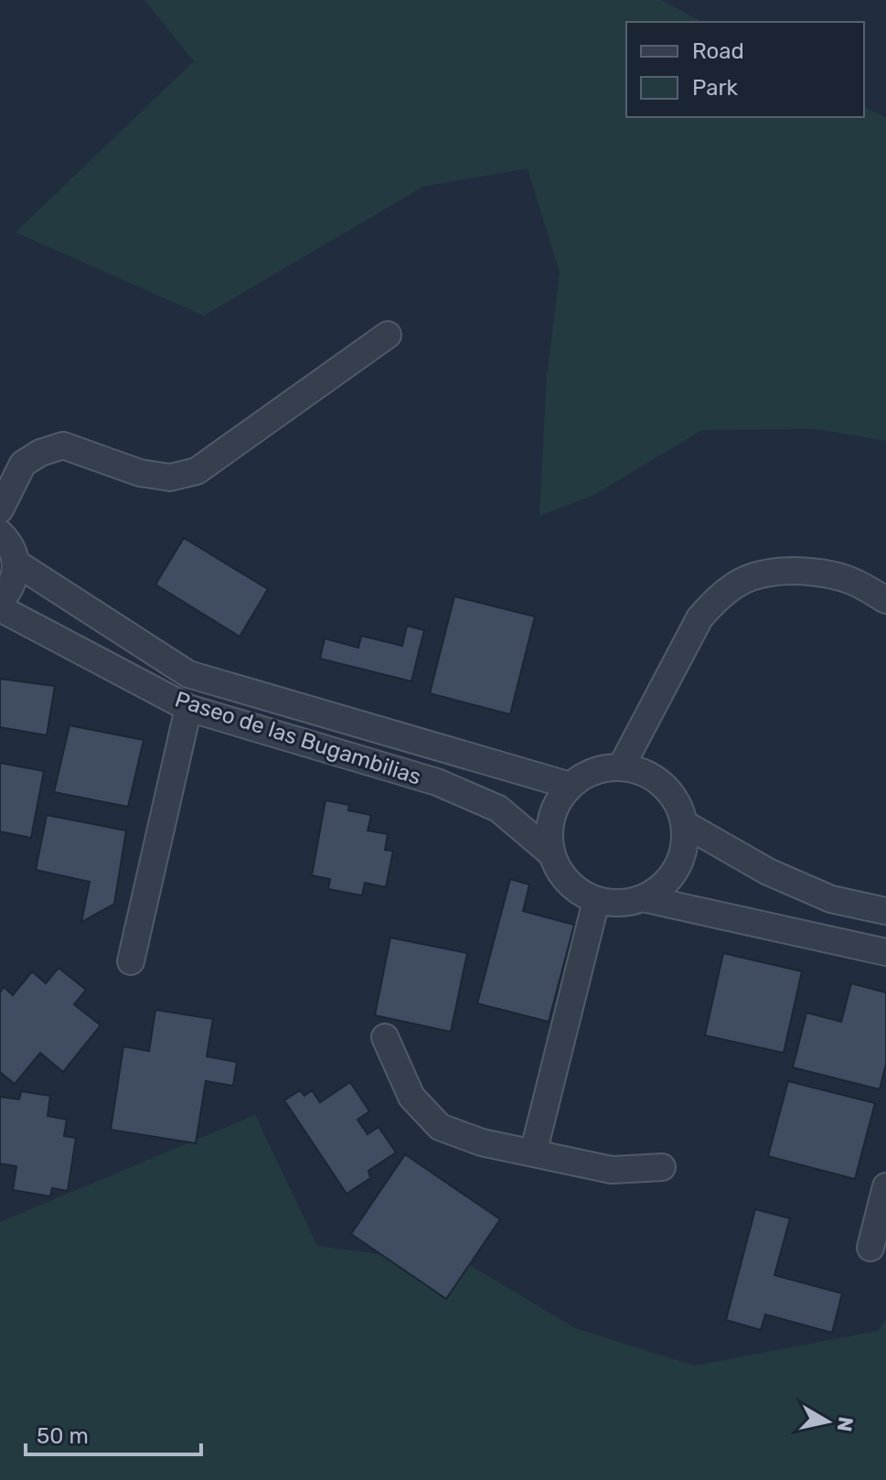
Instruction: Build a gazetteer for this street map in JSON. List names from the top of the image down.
{
  "streets": {
    "street": ["Paseo de las Bugambilias"]
  },
  "legend": ["Road", "Park"],
  "scale_bar": "50 m",
  "north": "right"
}
